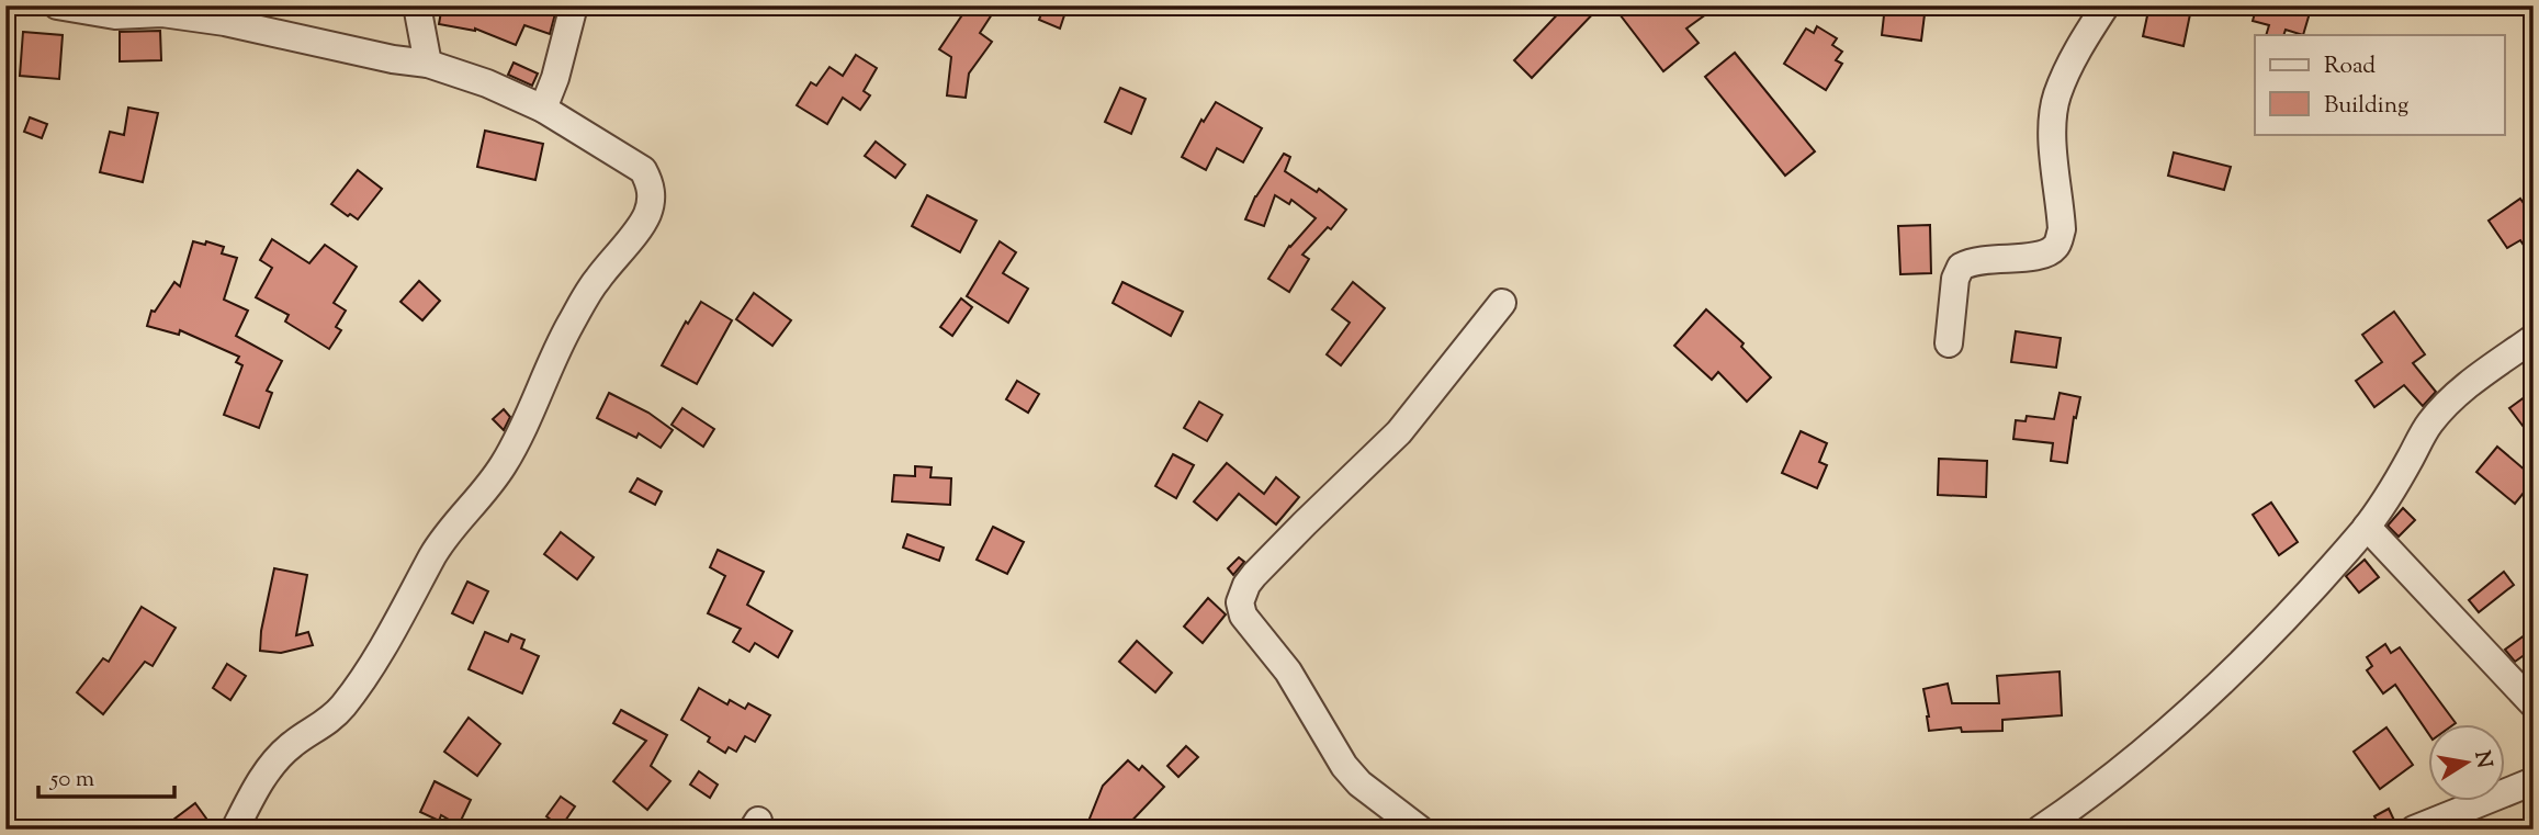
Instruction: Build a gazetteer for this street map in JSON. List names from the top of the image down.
{
  "legend": ["Road", "Building"],
  "scale_bar": "50 m",
  "north": "right"
}
